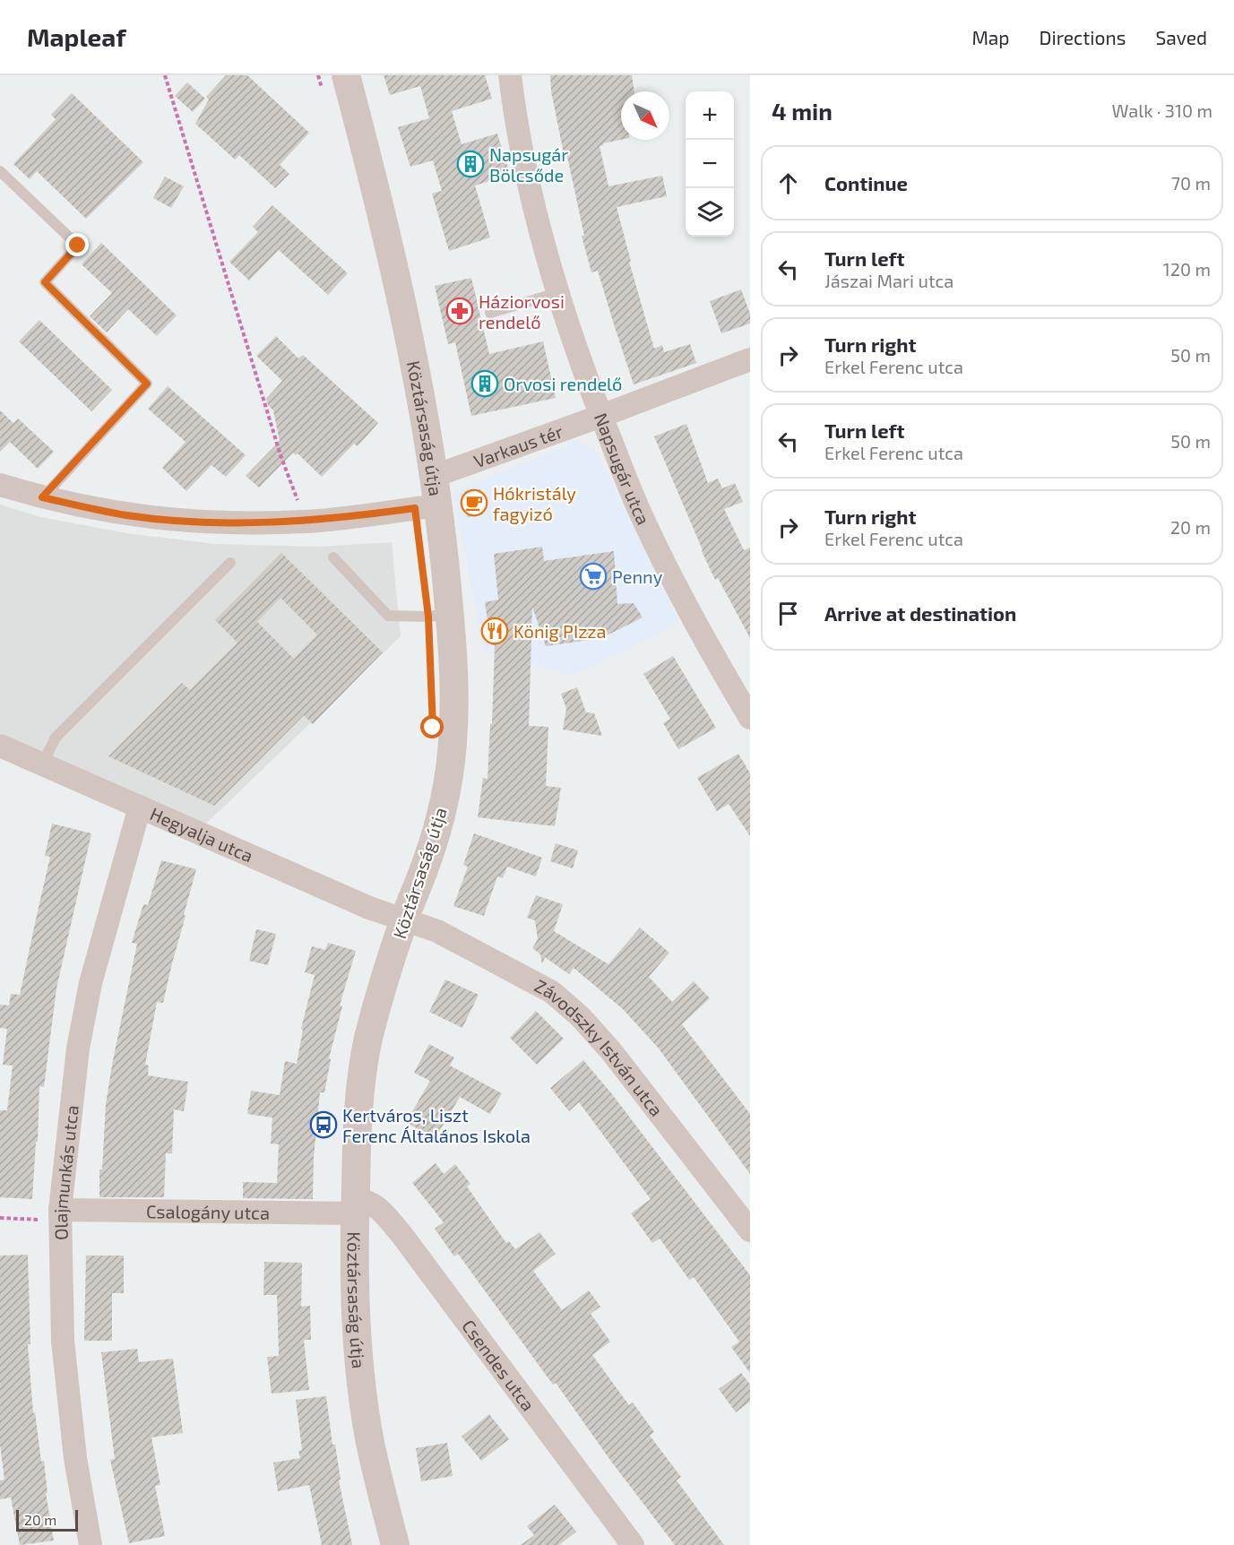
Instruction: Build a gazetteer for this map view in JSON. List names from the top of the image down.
{
  "streets": {
    "street": [
      "Köztársaság útja",
      "Varkaus tér",
      "Napsugár utca",
      "Hegyalja utca",
      "Závodszky István utca",
      "Olajmunkás utca",
      "Csalogány utca",
      "Csendes utca"
    ]
  },
  "crossings": [
    ["Köztársaság útja", "Varkaus tér"],
    ["Köztársaság útja", "Hegyalja utca"],
    ["Köztársaság útja", "Závodszky István utca"],
    ["Köztársaság útja", "Csalogány utca"],
    ["Köztársaság útja", "Csendes utca"],
    ["Varkaus tér", "Napsugár utca"],
    ["Hegyalja utca", "Závodszky István utca"],
    ["Hegyalja utca", "Olajmunkás utca"],
    ["Olajmunkás utca", "Csalogány utca"],
    ["Csalogány utca", "Csendes utca"]
  ],
  "places": {
    "building": ["Napsugár Bölcsőde", "Orvosi rendelő"],
    "pharmacy": ["Háziorvosi rendelő"],
    "cafe": ["Hókristály fagyizó"],
    "supermarket": ["Penny"],
    "restaurant": ["König PIzza"],
    "bus stop": ["Kertváros, Liszt Ferenc Általános Iskola"]
  },
  "scale_bar": "20 m",
  "north": "bottom right",
  "page": {
    "header": "Mapleaf",
    "nav": ["Map", "Directions", "Saved"],
    "heading": ["4 min", "Walk · 310 m"],
    "map_buttons": ["+", "−"],
    "list": [
      ["Continue", "70 m"],
      ["Turn left", "Jászai Mari utca", "120 m"],
      ["Turn right", "Erkel Ferenc utca", "50 m"],
      ["Turn left", "Erkel Ferenc utca", "50 m"],
      ["Turn right", "Erkel Ferenc utca", "20 m"],
      "Arrive at destination"
    ],
    "scale": "20 m"
  }
}
